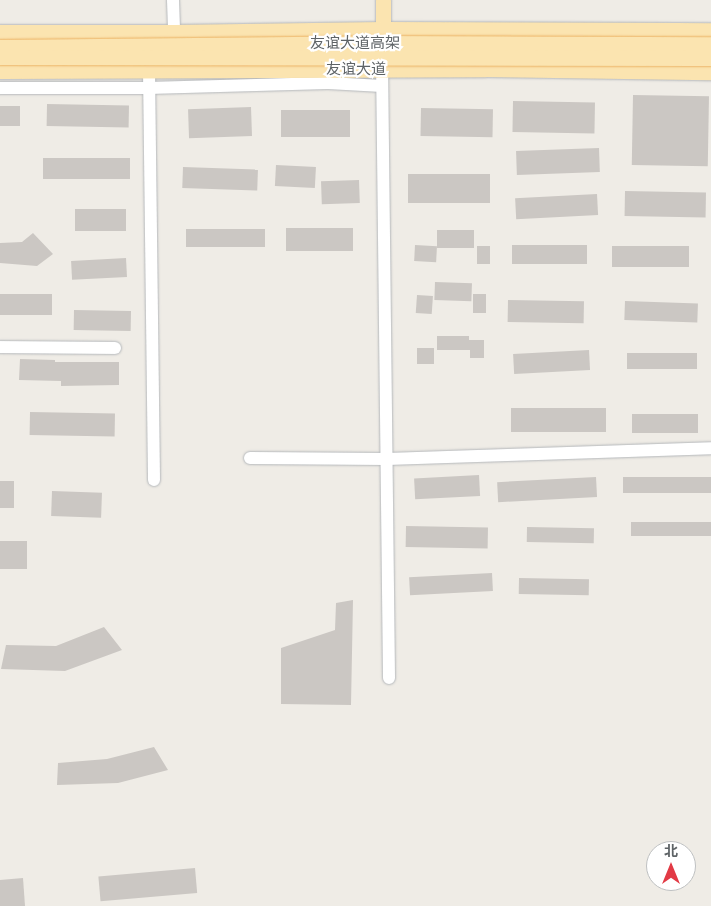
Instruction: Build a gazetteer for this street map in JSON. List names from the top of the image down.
{
  "streets": {
    "main road": ["友谊大道高架", "友谊大道"]
  },
  "north": "top"
}
